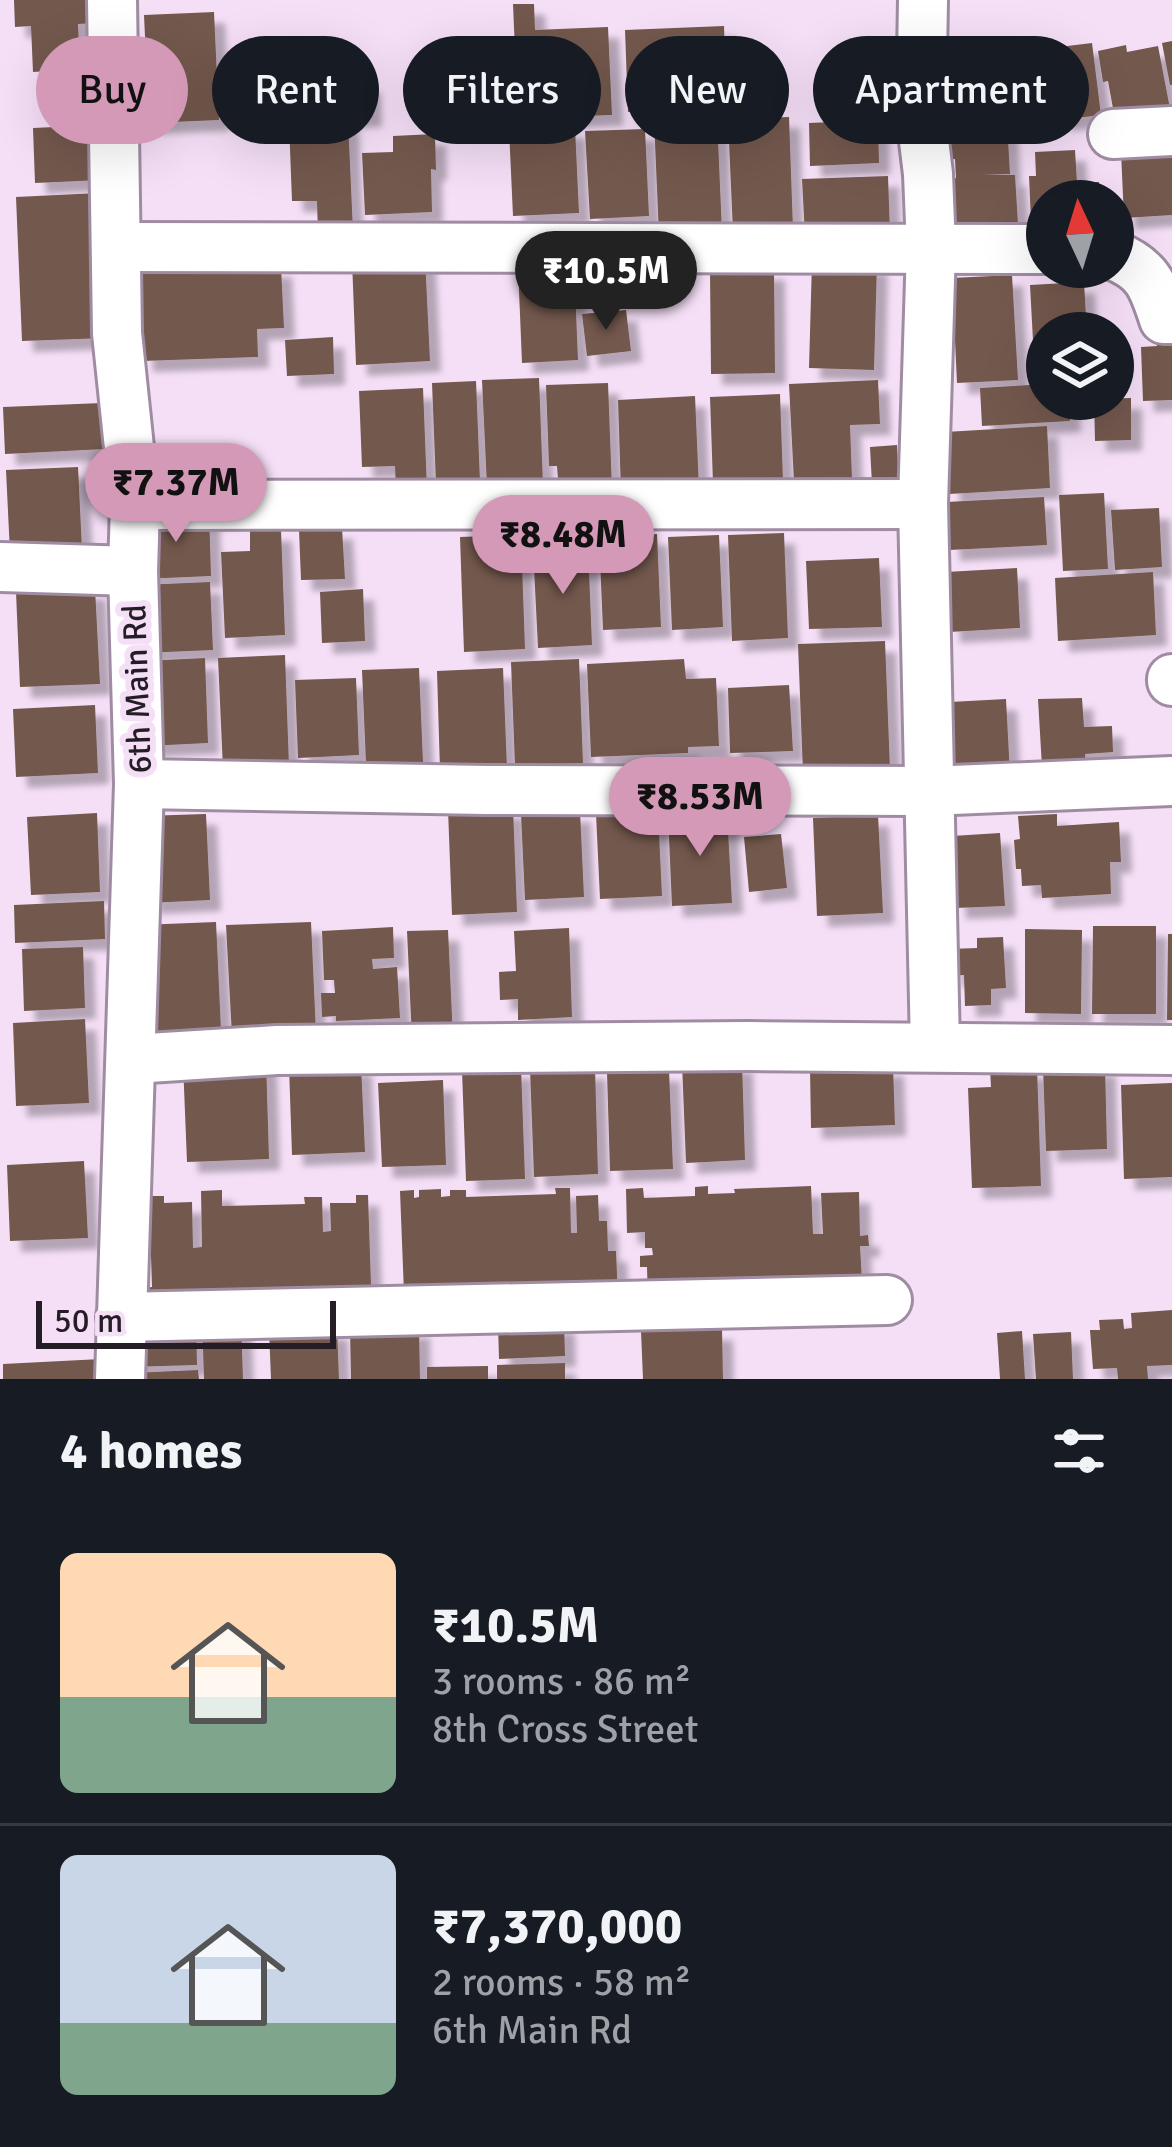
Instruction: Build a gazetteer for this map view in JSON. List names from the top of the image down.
{
  "streets": {
    "street": ["6th Main Rd"]
  },
  "scale_bar": "50 m",
  "north": "top",
  "page": {
    "chip": [
      "Buy",
      "Rent",
      "Filters",
      "New",
      "Apartment"
    ],
    "price": [
      "₹10.5M",
      "₹7.37M",
      "₹8.48M",
      "₹8.53M"
    ],
    "scale": "50 m",
    "heading": "4 homes",
    "list": [
      {
        "name": "₹10.5M",
        "note": "3 rooms · 86 m² · 8th Cross Street"
      },
      {
        "name": "₹7,370,000",
        "note": "2 rooms · 58 m² · 6th Main Rd"
      }
    ]
  }
}
